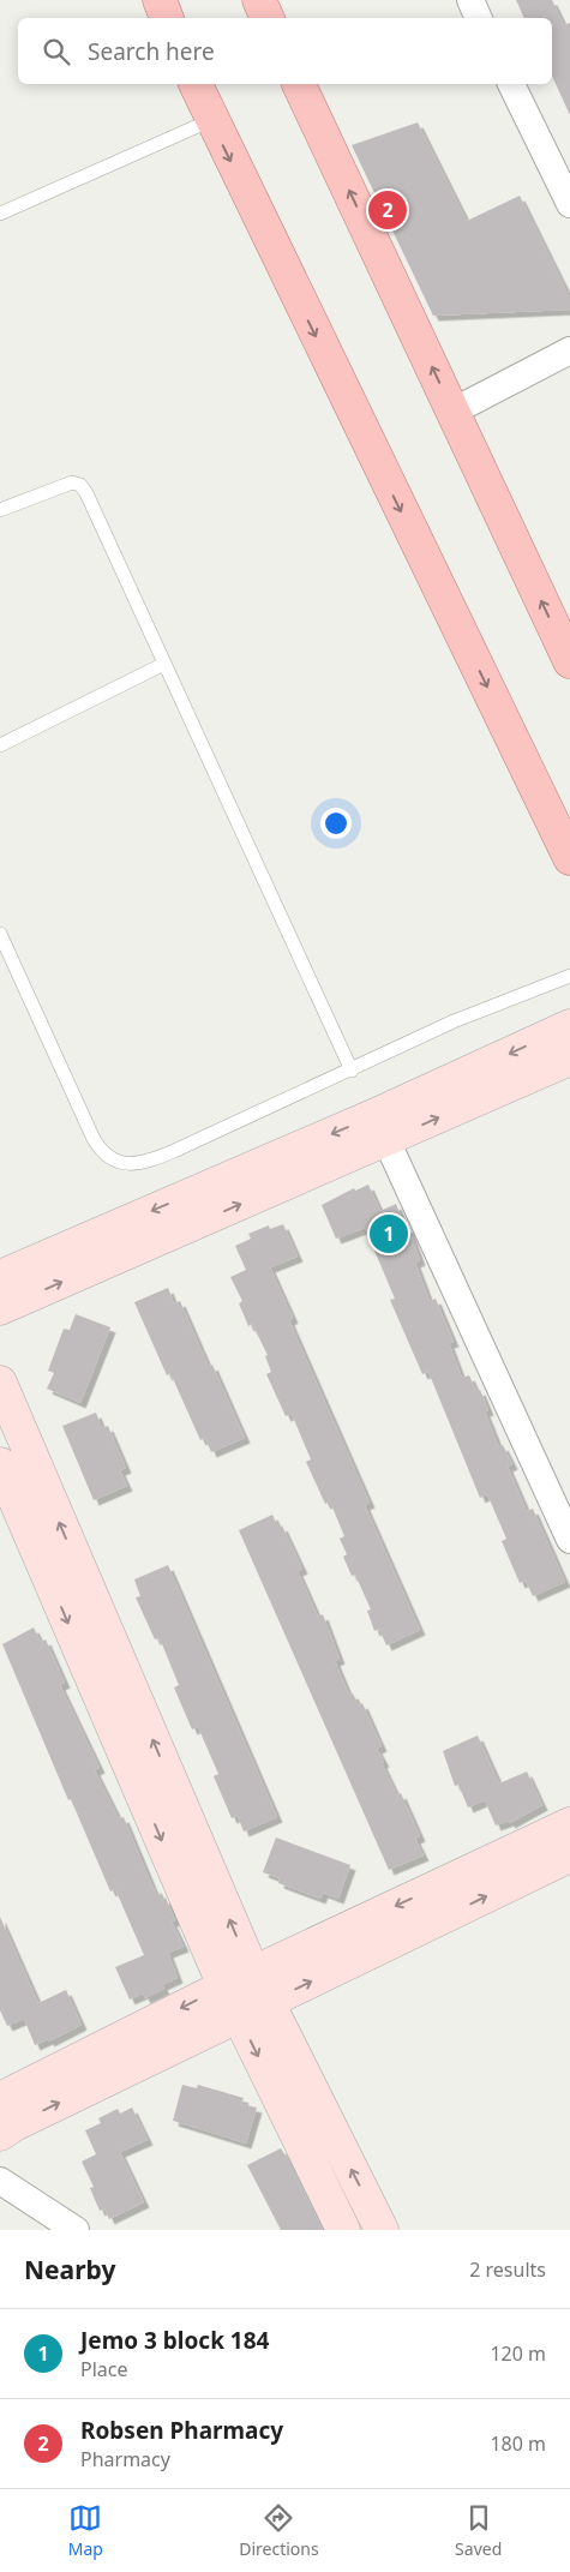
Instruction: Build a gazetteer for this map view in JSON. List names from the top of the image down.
{
  "page": {
    "search": "Search here",
    "pins": ["2", "1"],
    "heading": ["Nearby", "2 results"],
    "list": [
      {
        "mark": "1",
        "name": "Jemo 3 block 184",
        "note": "Place",
        "value": "120 m"
      },
      {
        "mark": "2",
        "name": "Robsen Pharmacy",
        "note": "Pharmacy",
        "value": "180 m"
      }
    ],
    "nav": ["Map", "Directions", "Saved"]
  }
}
